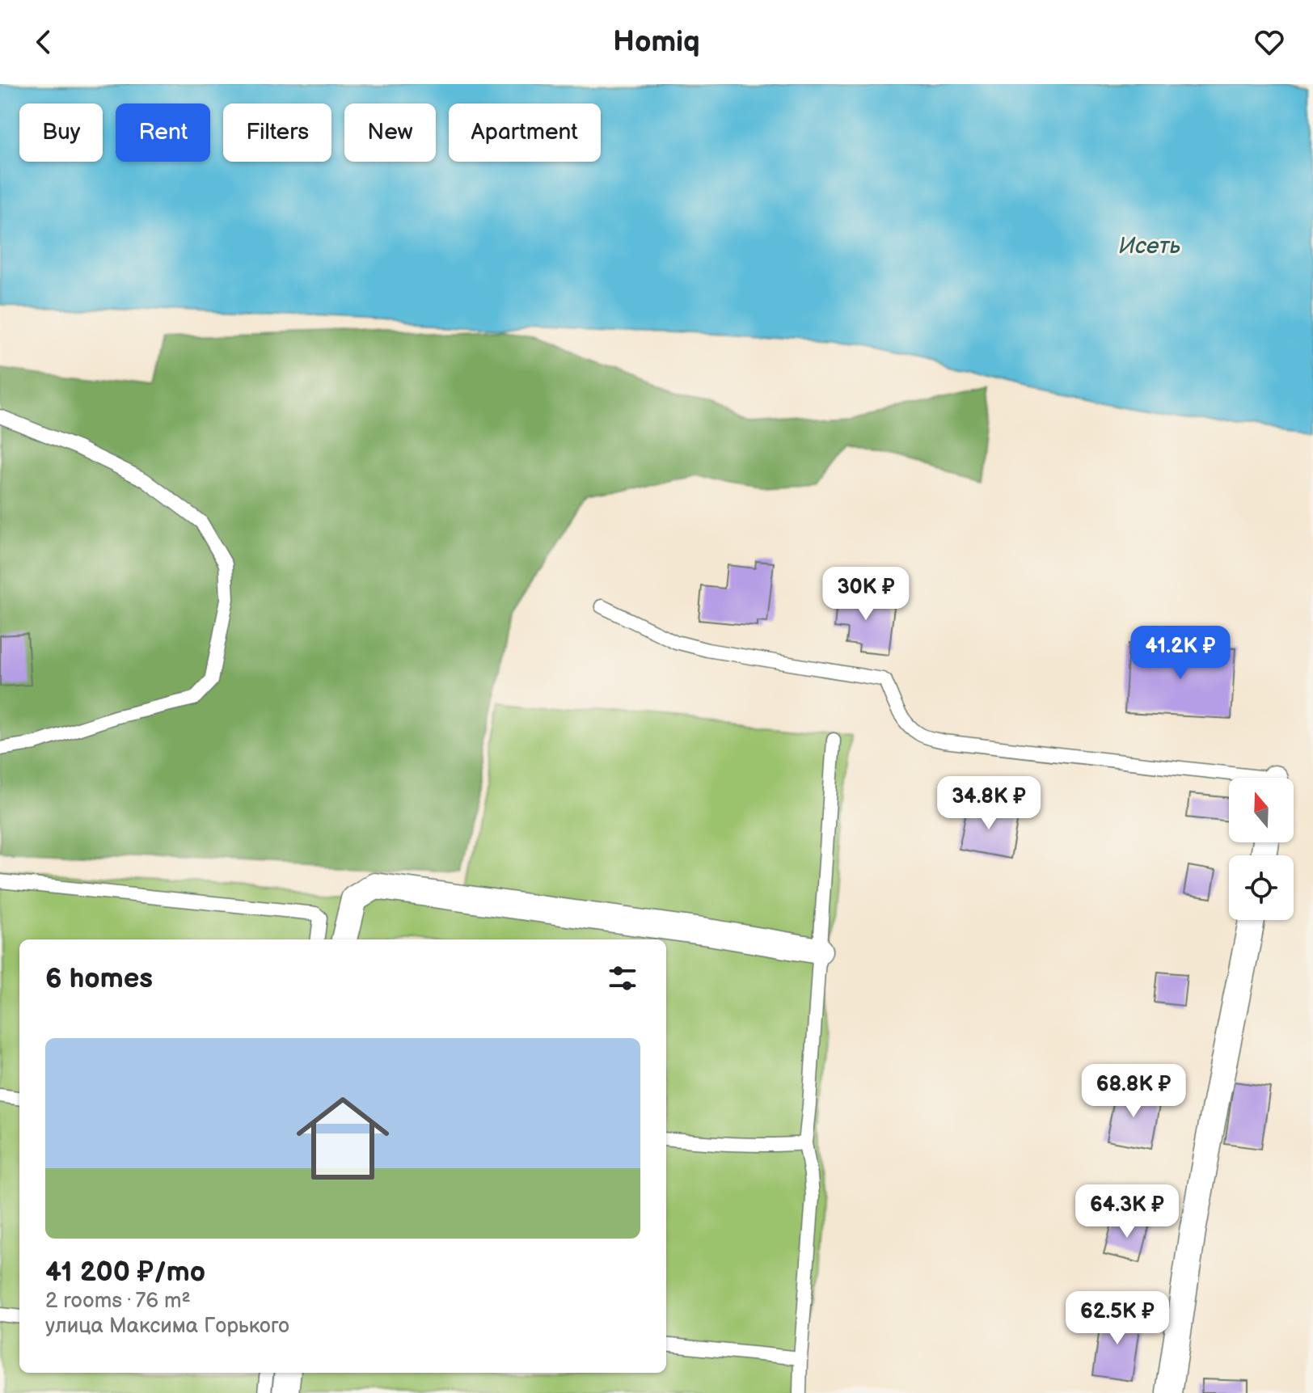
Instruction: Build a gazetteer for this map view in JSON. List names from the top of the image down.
{
  "water": ["Исеть"],
  "north": "top",
  "page": {
    "header": "Homiq",
    "chip": [
      "Buy",
      "Rent",
      "Filters",
      "New",
      "Apartment"
    ],
    "price": [
      "30K ₽",
      "41.2K ₽",
      "34.8K ₽",
      "68.8K ₽",
      "64.3K ₽",
      "62.5K ₽"
    ],
    "heading": "6 homes",
    "list": [
      {
        "name": "41 200 ₽/mo",
        "note": "2 rooms · 76 m² · улица Максима Горького"
      }
    ]
  }
}
